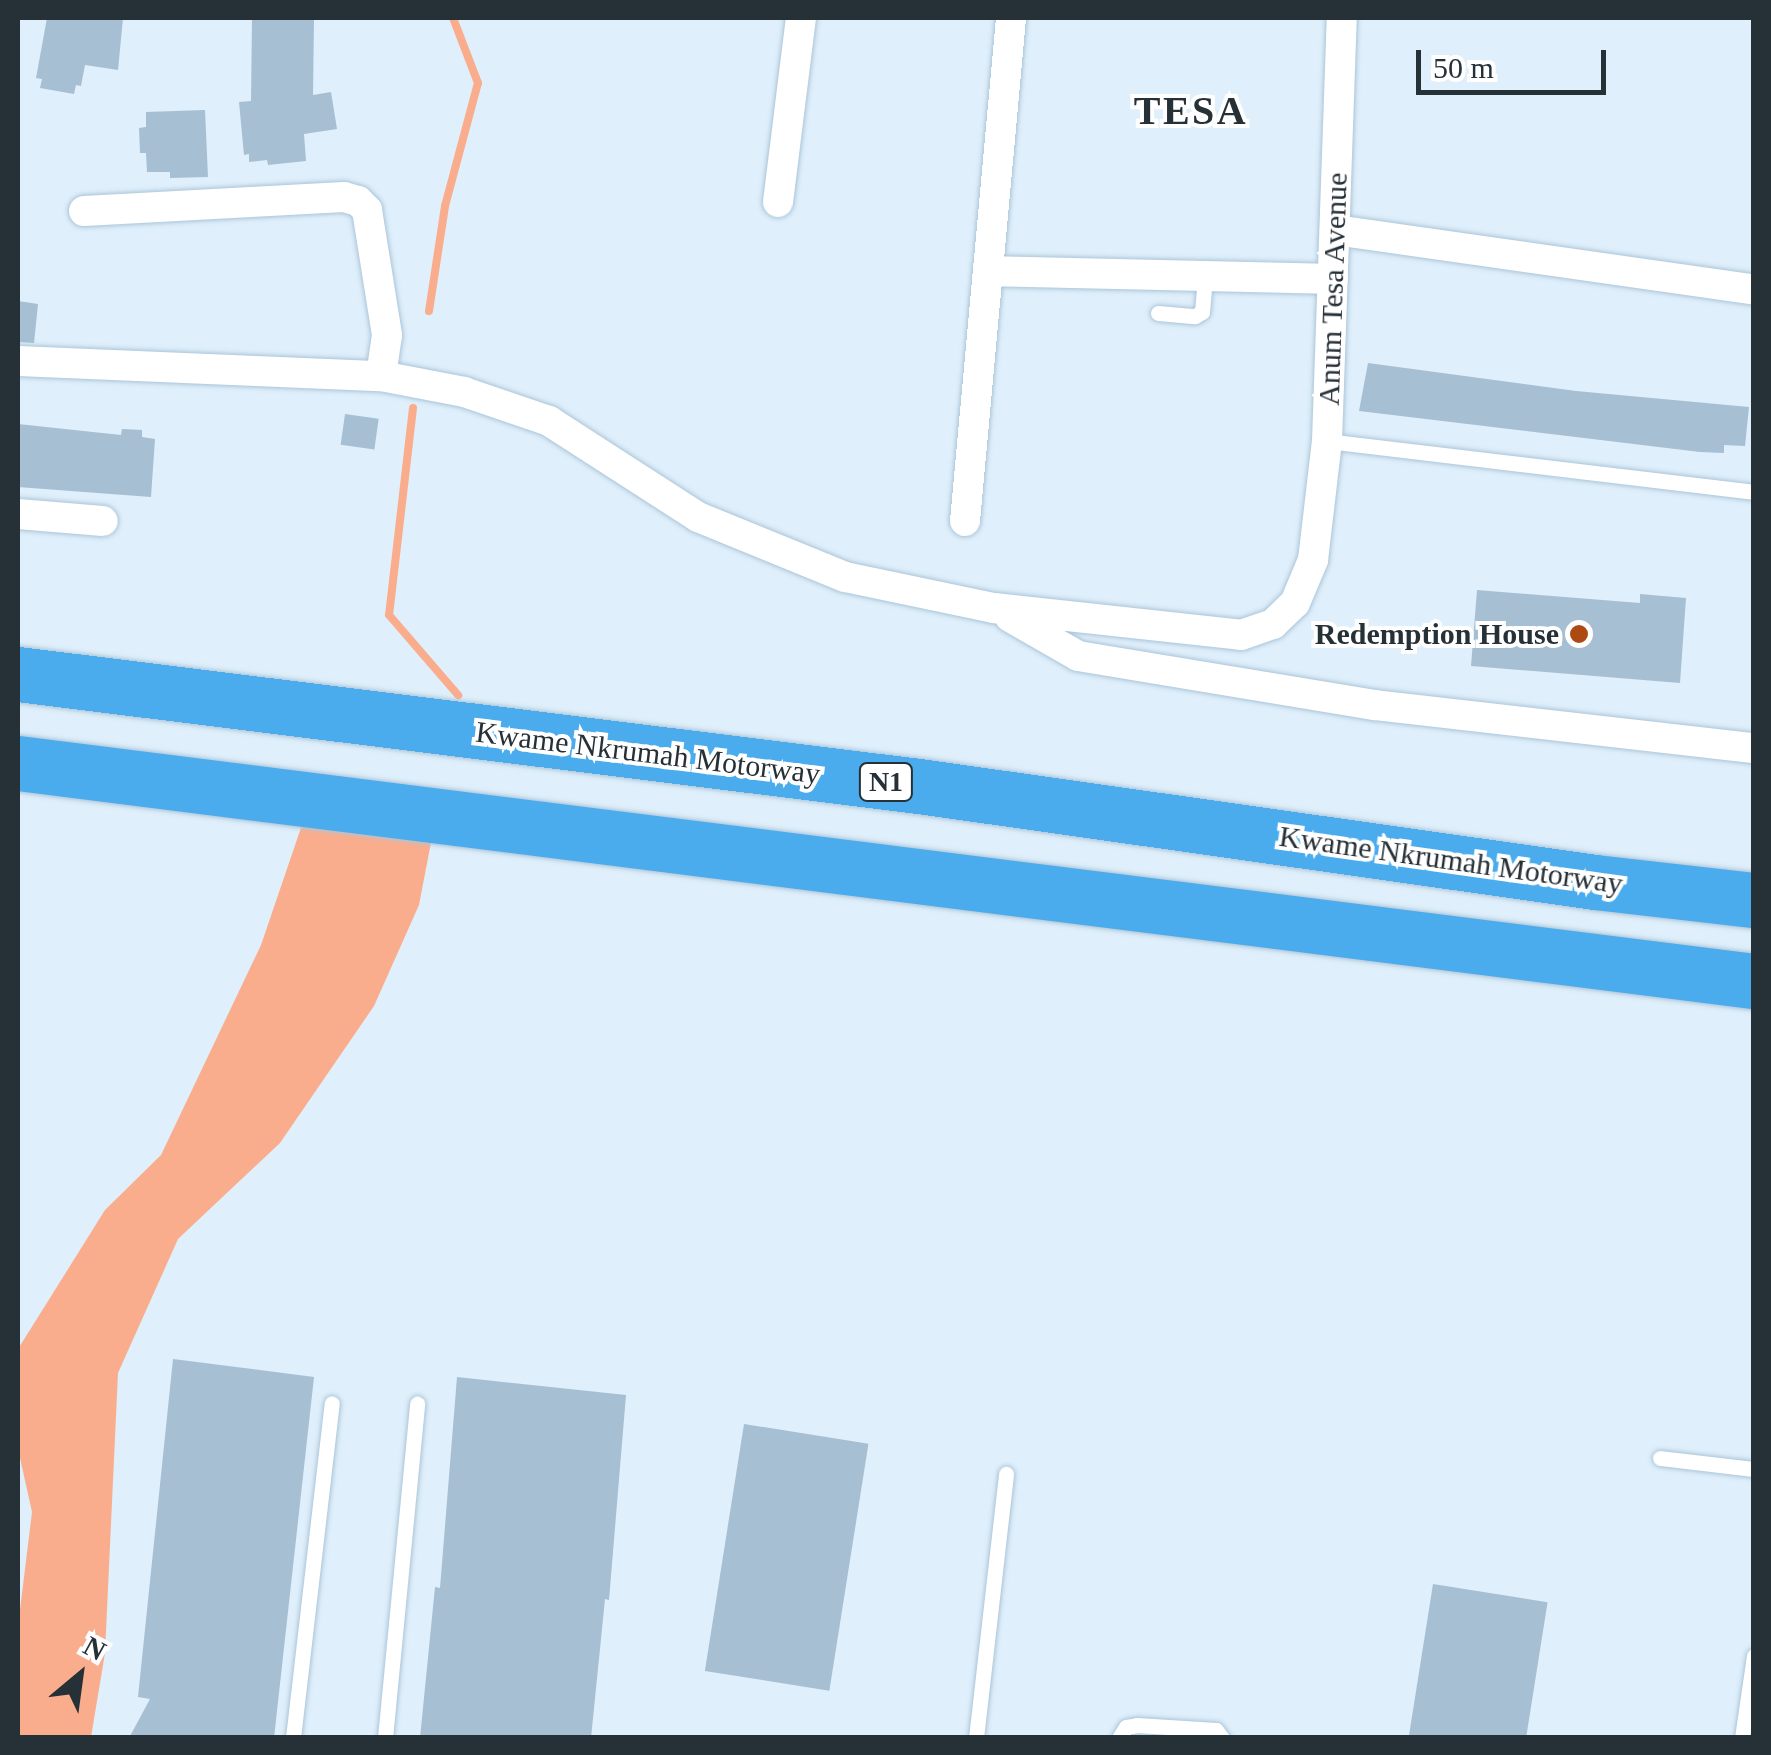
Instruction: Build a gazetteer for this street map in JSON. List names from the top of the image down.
{
  "streets": {
    "highway": ["Kwame Nkrumah Motorway", "N1"],
    "street": ["Anum Tesa Avenue"]
  },
  "districts": ["TESA"],
  "places": ["Redemption House"],
  "scale_bar": "50 m",
  "north": "top right"
}
